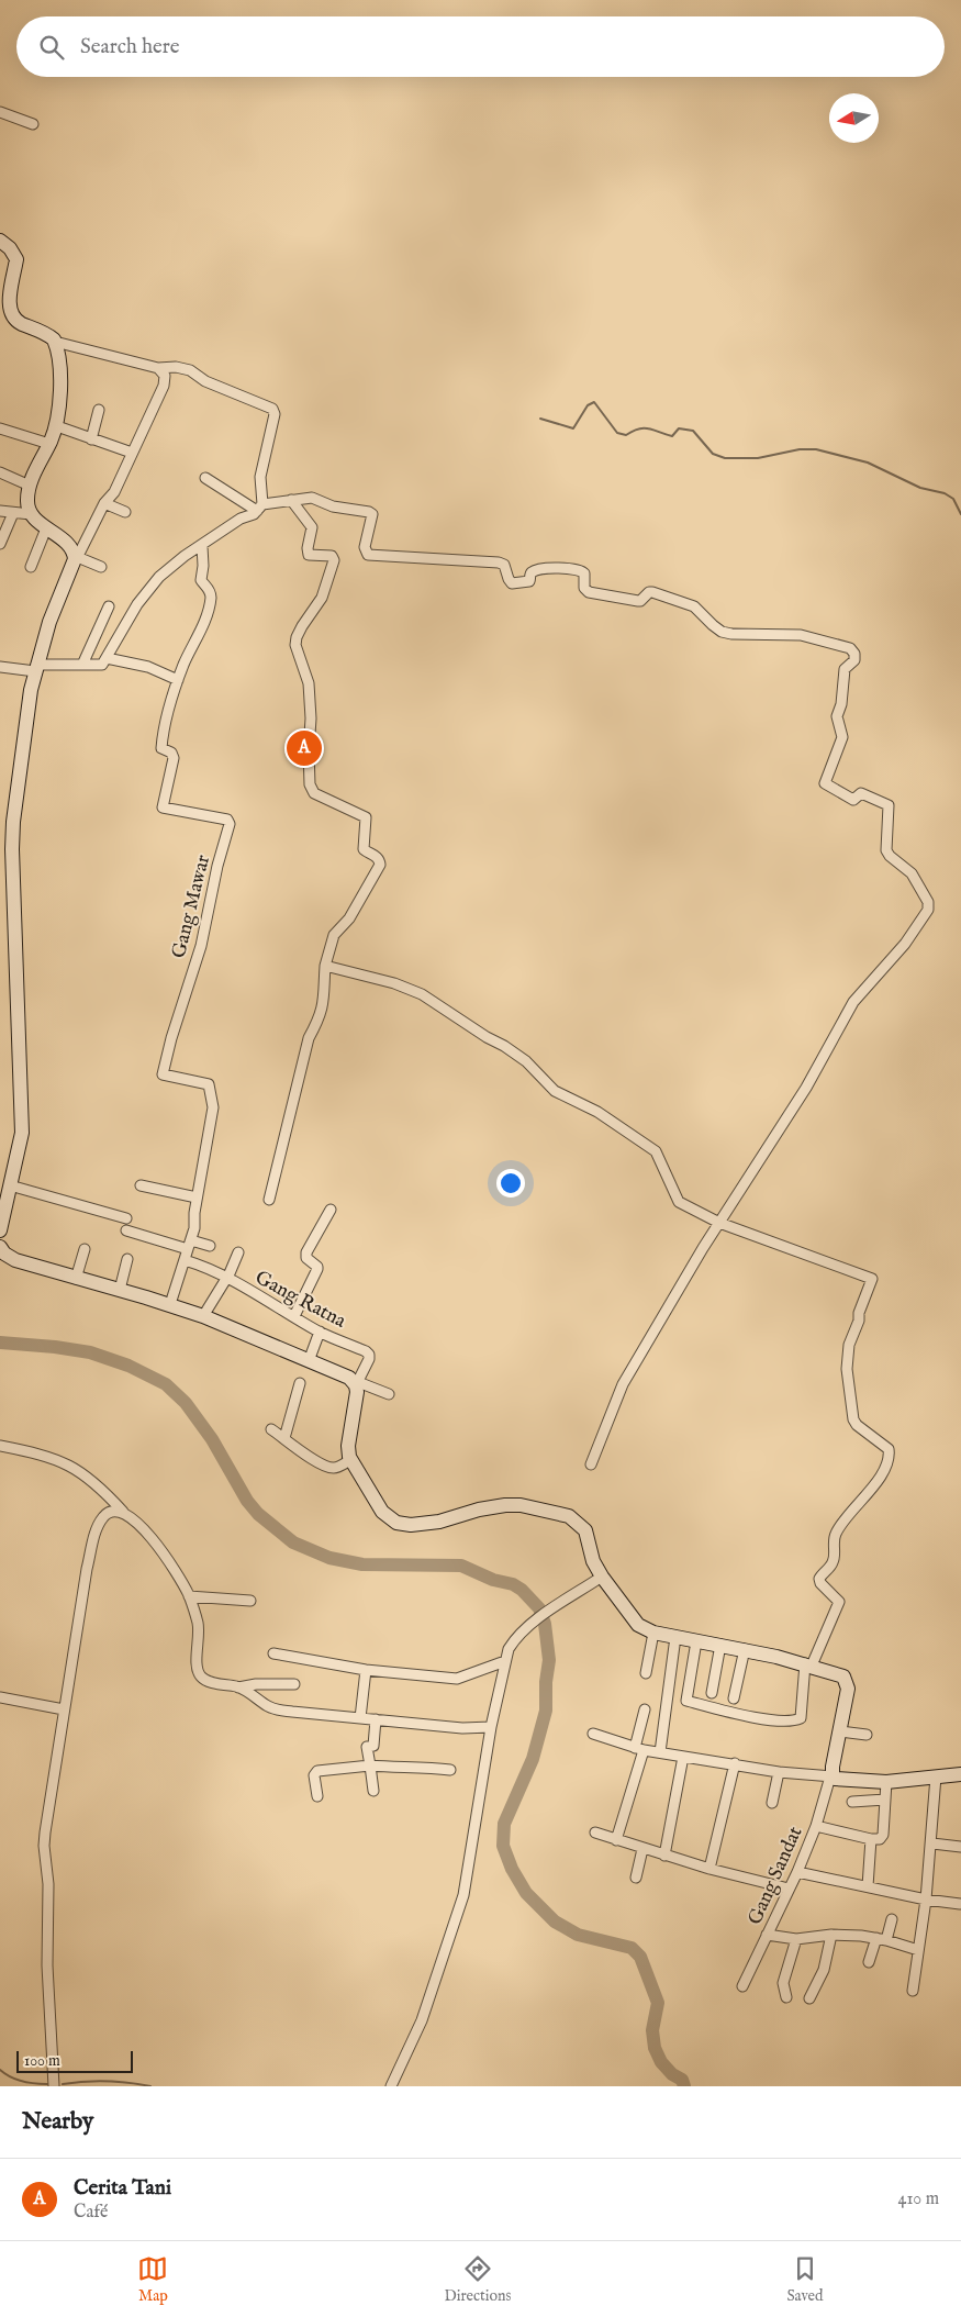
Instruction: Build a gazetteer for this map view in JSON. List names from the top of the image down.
{
  "streets": {
    "street": ["Gang Mawar", "Gang Ratna", "Gang Sandat"]
  },
  "crossings": [
    ["Gang Mawar", "Gang Ratna"]
  ],
  "scale_bar": "100 m",
  "north": "left",
  "page": {
    "search": "Search here",
    "pins": "A",
    "scale": "100 m",
    "heading": "Nearby",
    "list": [
      {
        "mark": "A",
        "name": "Cerita Tani",
        "note": "Café",
        "value": "410 m"
      }
    ],
    "nav": ["Map", "Directions", "Saved"]
  }
}
